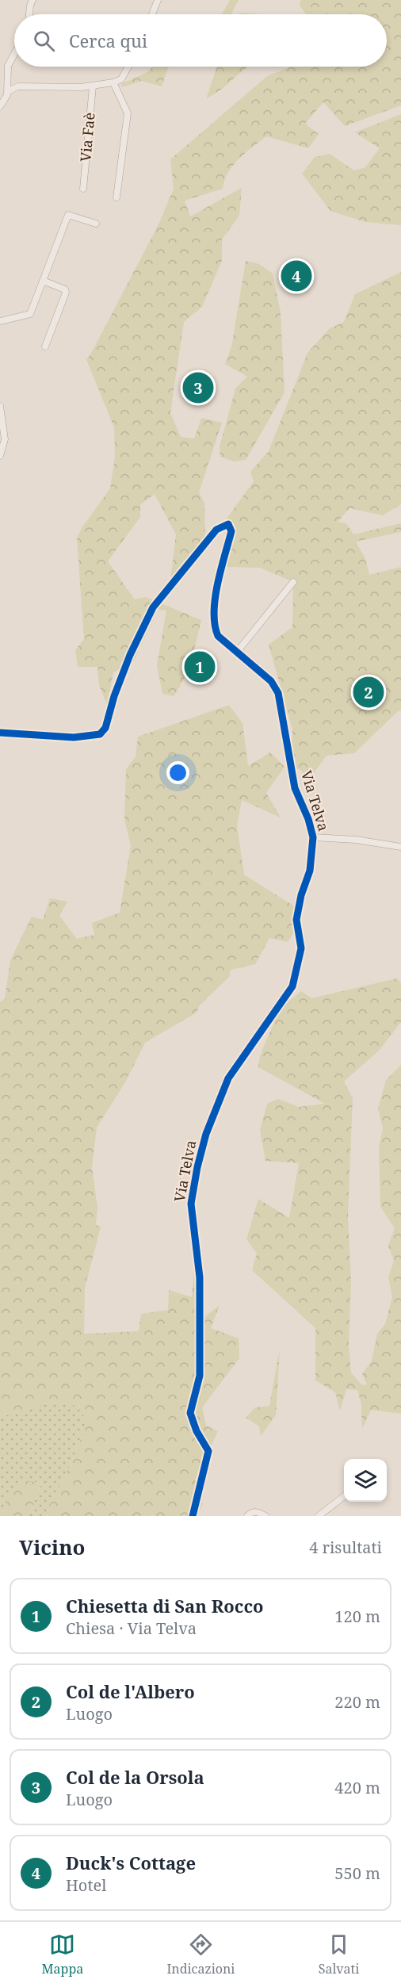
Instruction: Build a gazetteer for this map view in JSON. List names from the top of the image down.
{
  "streets": {
    "street": ["Via Faè", "Via Telva"]
  },
  "page": {
    "search": "Cerca qui",
    "pins": [
      "4",
      "3",
      "1",
      "2"
    ],
    "heading": ["Vicino", "4 risultati"],
    "list": [
      {
        "mark": "1",
        "name": "Chiesetta di San Rocco",
        "note": "Chiesa · Via Telva",
        "value": "120 m"
      },
      {
        "mark": "2",
        "name": "Col de l'Albero",
        "note": "Luogo",
        "value": "220 m"
      },
      {
        "mark": "3",
        "name": "Col de la Orsola",
        "note": "Luogo",
        "value": "420 m"
      },
      {
        "mark": "4",
        "name": "Duck's Cottage",
        "note": "Hotel",
        "value": "550 m"
      }
    ],
    "nav": ["Mappa", "Indicazioni", "Salvati"]
  }
}
